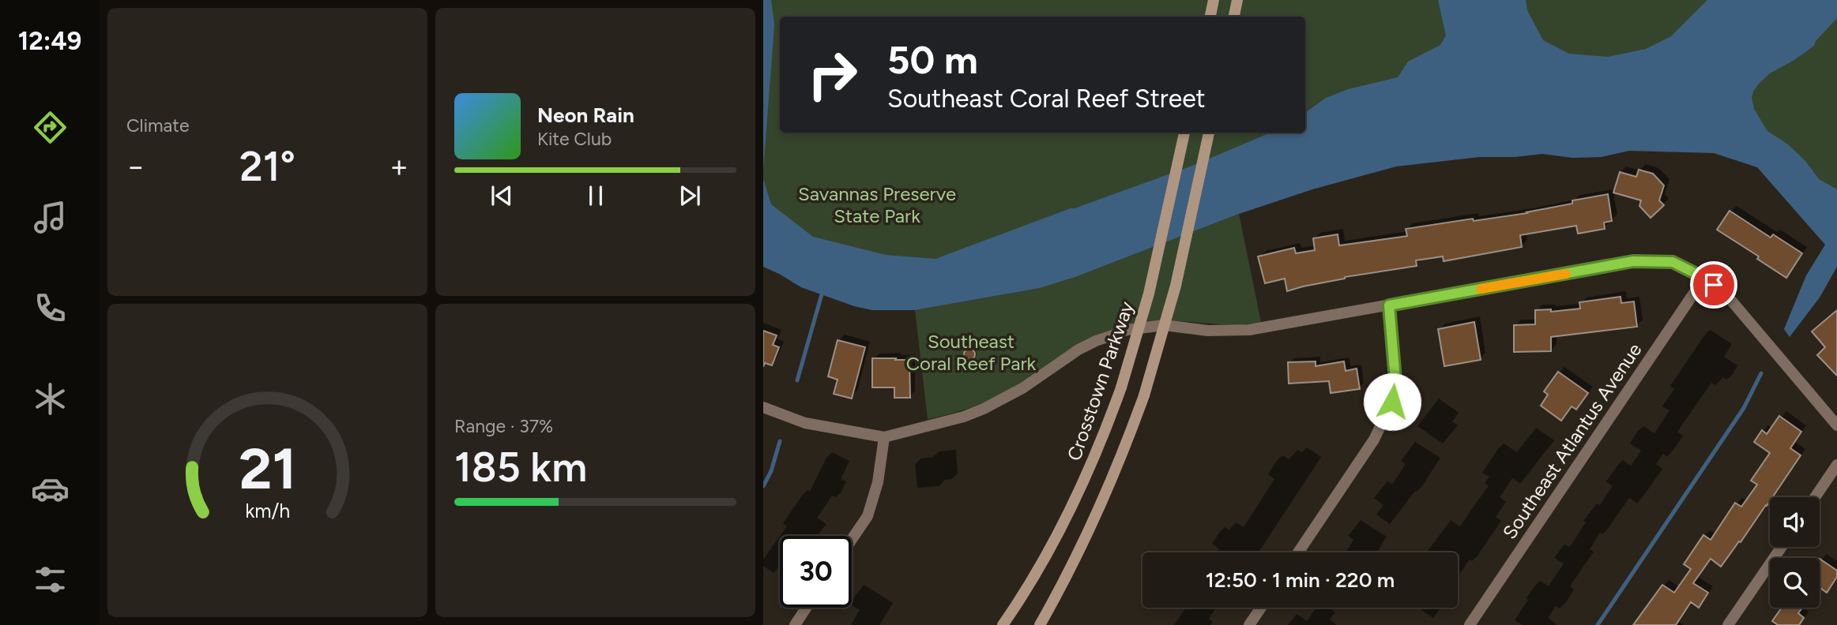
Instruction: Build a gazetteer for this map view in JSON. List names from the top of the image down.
{
  "streets": {
    "main road": ["Crosstown Parkway"],
    "street": ["Southeast Atlantus Avenue"]
  },
  "parks": ["Savannas Preserve State Park", "Southeast Coral Reef Park"],
  "page": {
    "tabs": "12:49",
    "tile": [
      "Climate",
      ["Range · 37%", "185 km"]
    ],
    "turn": ["50 m", "Southeast Coral Reef Street"],
    "song": ["Neon Rain", "Kite Club"],
    "heat": ["−", "21°", "+"],
    "limit": "30",
    "trip": "12:50 · 1 min · 220 m",
    "gauge": ["21", "km/h"]
  }
}
